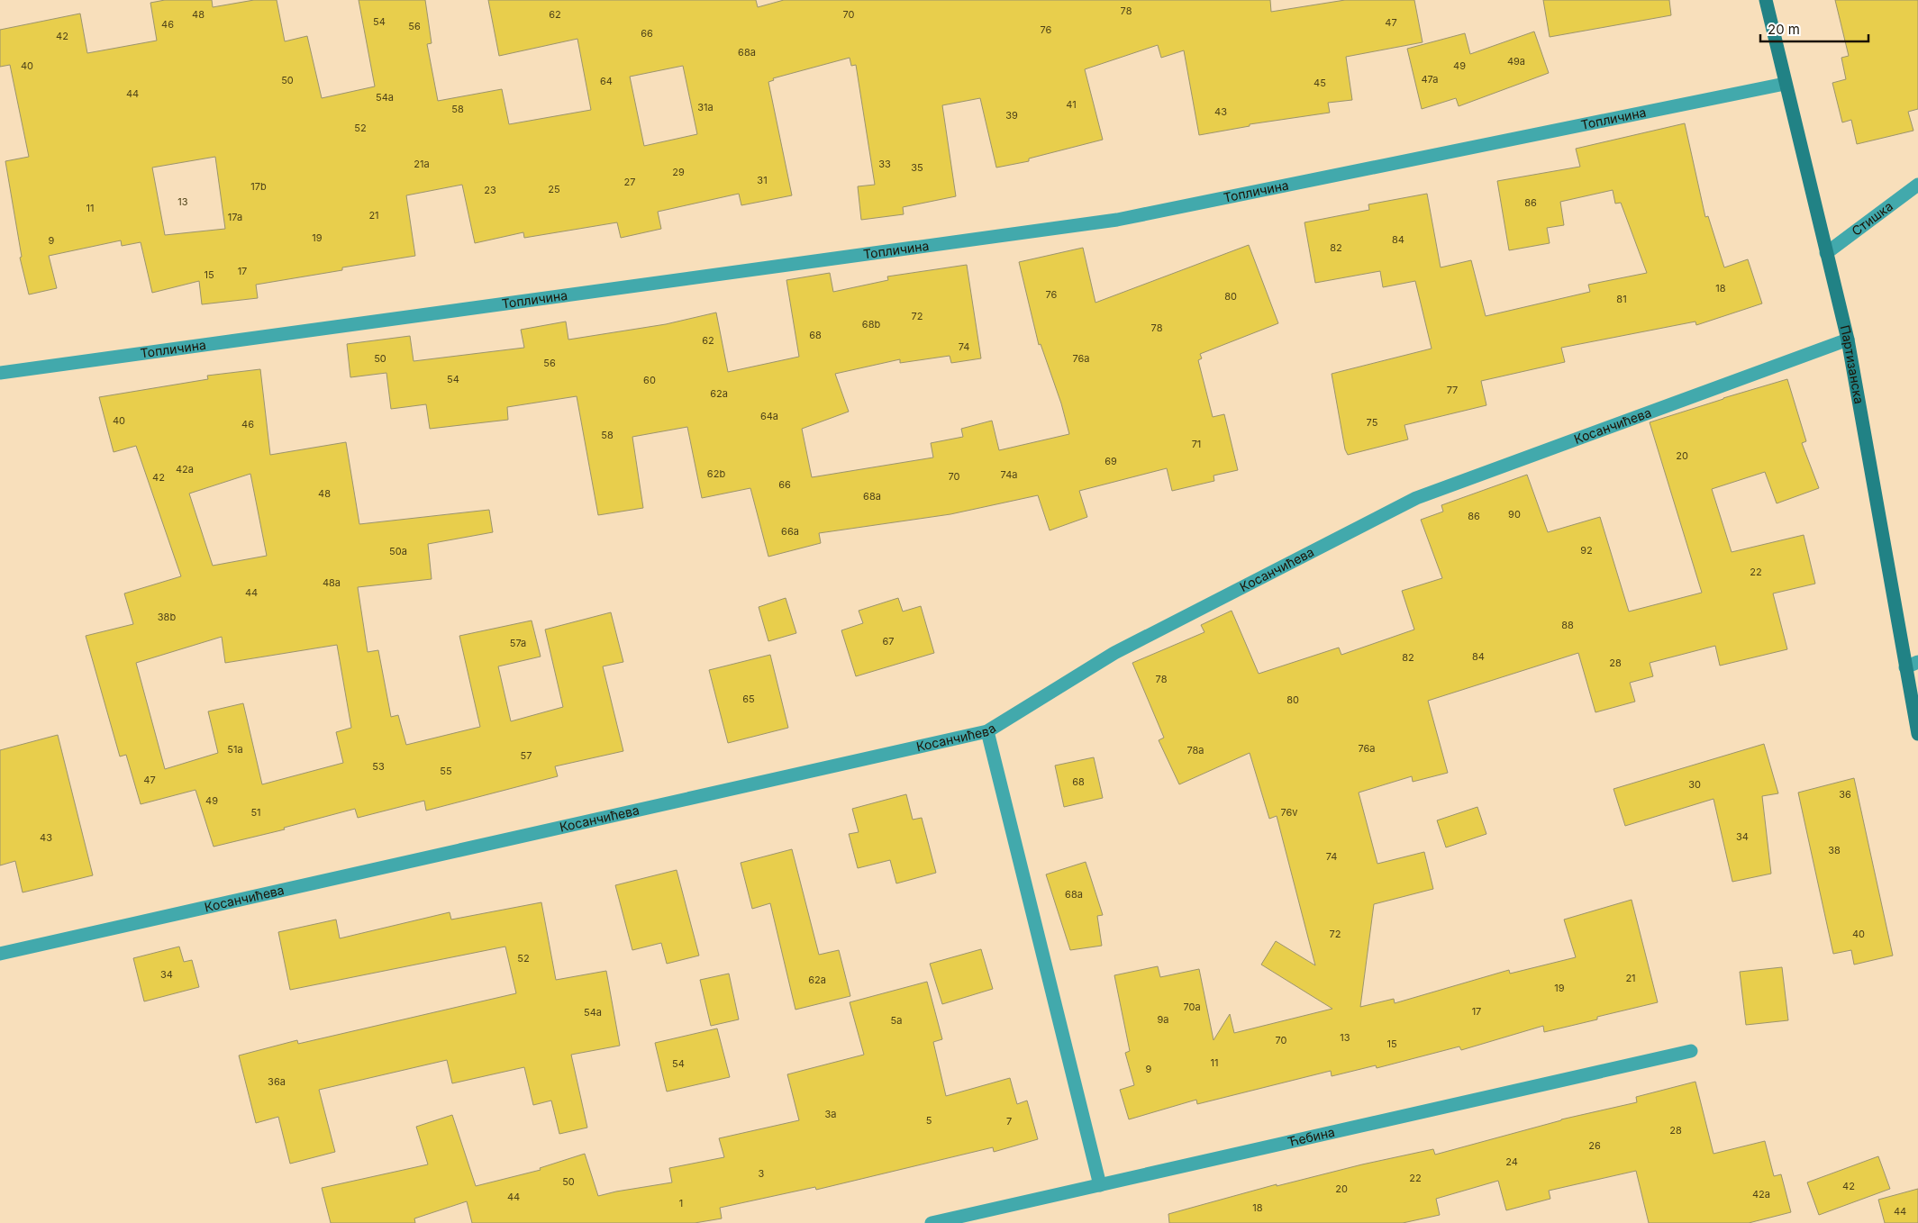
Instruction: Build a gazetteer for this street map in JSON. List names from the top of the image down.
{
  "streets": {
    "street": [
      "Топличина",
      "Стишка",
      "Партизанска",
      "Косанчићева",
      "Ћебина"
    ]
  },
  "crossings": [
    ["Топличина", "Партизанска"],
    ["Стишка", "Партизанска"],
    ["Партизанска", "Косанчићева"]
  ],
  "house_numbers": [
    "78",
    "48",
    "62",
    "70",
    "54",
    "47",
    "46",
    "56",
    "76",
    "66",
    "42",
    "68a",
    "49a",
    "40",
    "49",
    "47a",
    "50",
    "64",
    "45",
    "44",
    "54a",
    "41",
    "31a",
    "58",
    "43",
    "39",
    "52",
    "21a",
    "33",
    "35",
    "29",
    "31",
    "27",
    "17b",
    "25",
    "23",
    "13",
    "86",
    "11",
    "21",
    "17a",
    "19",
    "84",
    "9",
    "82",
    "17",
    "15",
    "18",
    "76",
    "80",
    "81",
    "72",
    "68b",
    "78",
    "68",
    "62",
    "74",
    "50",
    "76a",
    "56",
    "54",
    "60",
    "77",
    "62a",
    "64a",
    "40",
    "75",
    "46",
    "58",
    "71",
    "20",
    "69",
    "42a",
    "62b",
    "74a",
    "70",
    "42",
    "66",
    "48",
    "68a",
    "90",
    "86",
    "66a",
    "92",
    "50a",
    "22",
    "48a",
    "44",
    "38b",
    "88",
    "67",
    "57a",
    "84",
    "82",
    "28",
    "78",
    "65",
    "80",
    "76a",
    "51a",
    "78a",
    "57",
    "53",
    "55",
    "47",
    "68",
    "30",
    "36",
    "49",
    "51",
    "76v",
    "34",
    "43",
    "38",
    "74",
    "68a",
    "72",
    "40",
    "52",
    "34",
    "21",
    "62a",
    "19",
    "70a",
    "17",
    "54a",
    "9a",
    "5a",
    "13",
    "70",
    "15",
    "11",
    "54",
    "9",
    "36a",
    "3a",
    "5",
    "7",
    "28",
    "26",
    "24",
    "3",
    "22",
    "50",
    "42",
    "20",
    "42a",
    "44",
    "1",
    "18",
    "44"
  ],
  "scale_bar": "20 m"
}
